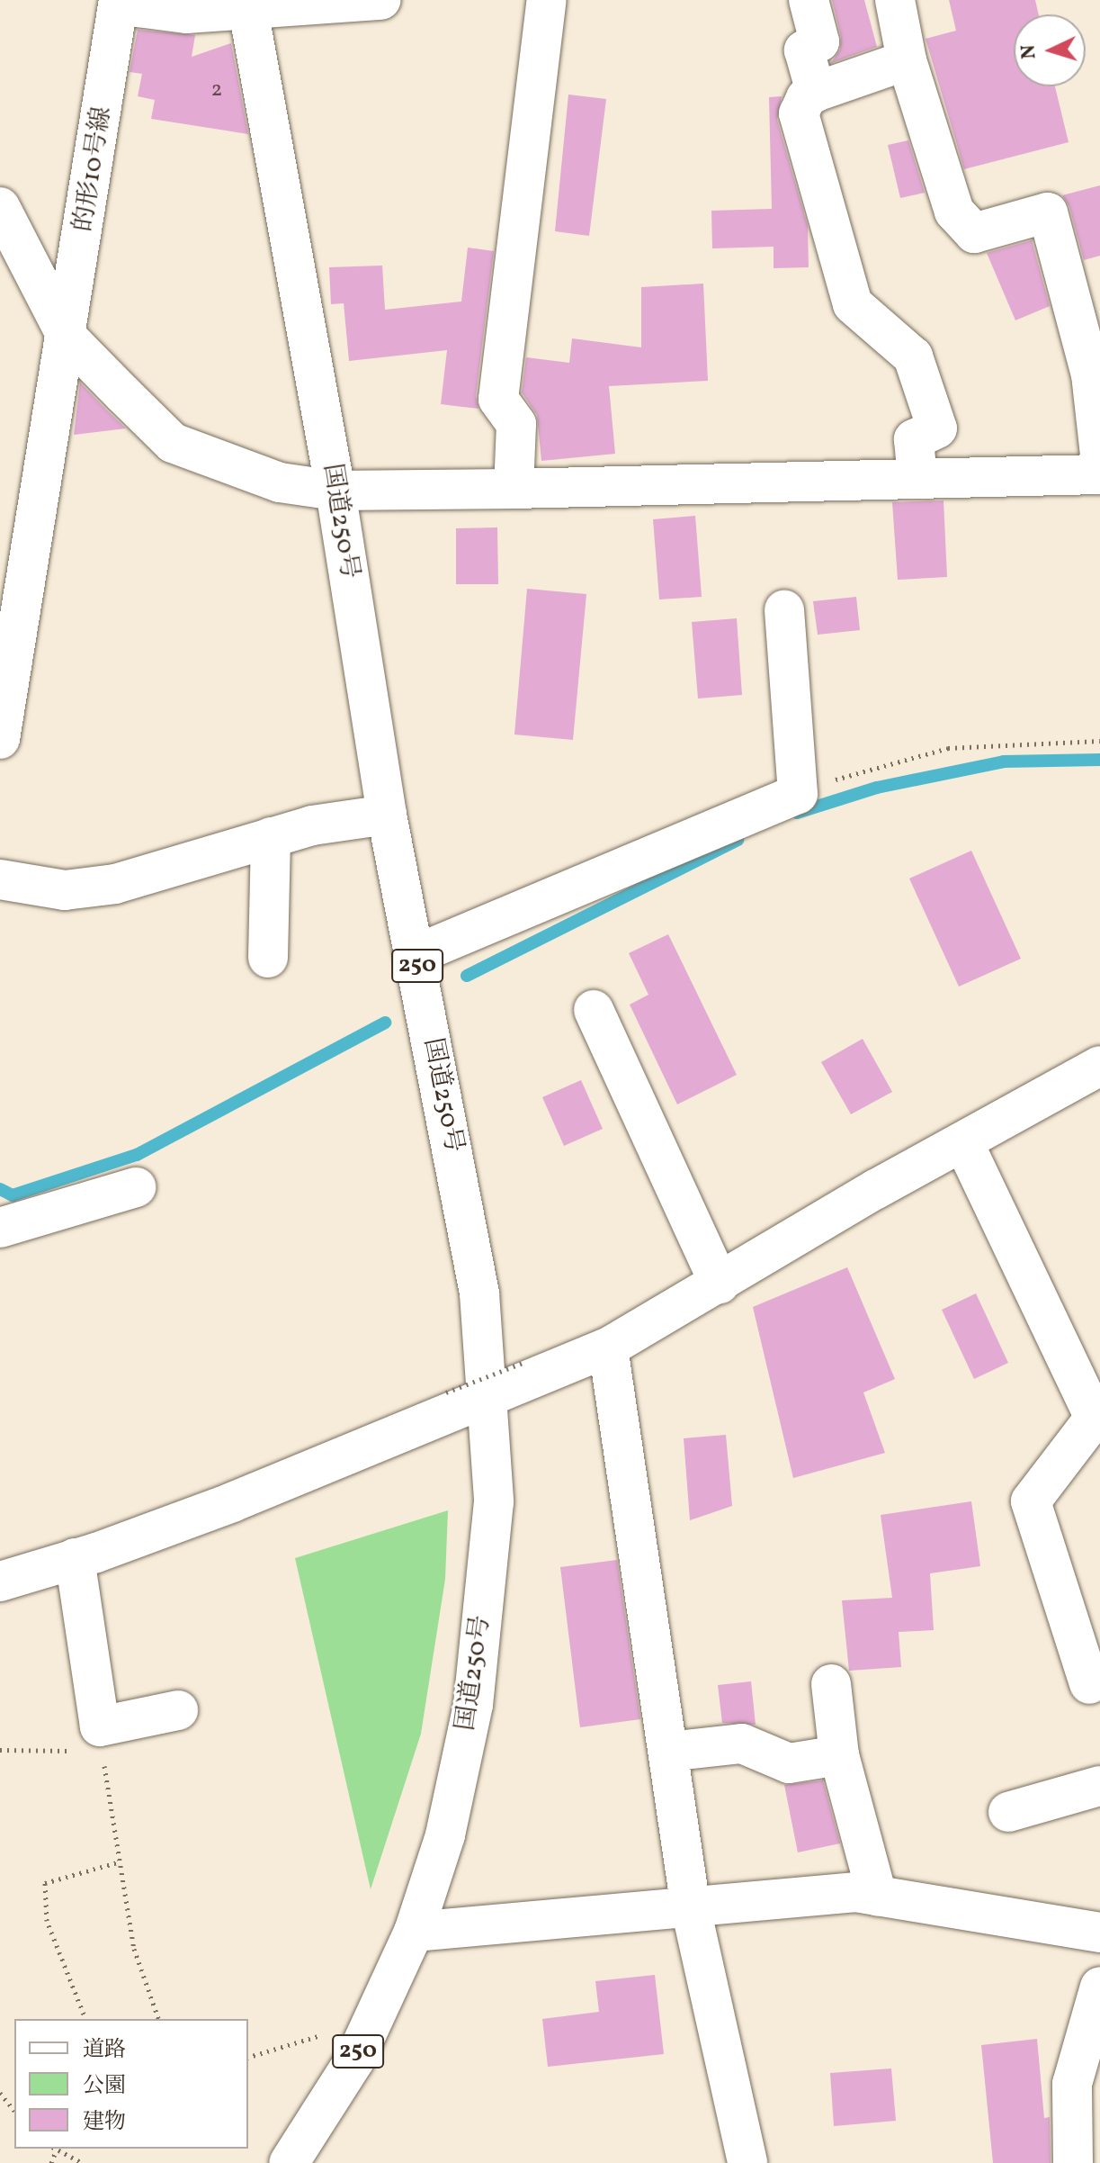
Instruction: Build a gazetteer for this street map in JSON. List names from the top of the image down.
{
  "streets": {
    "main road": ["的形10号線", "国道250号", "250"]
  },
  "house_numbers": ["2"],
  "legend": ["道路", "公園", "建物"],
  "north": "left"
}
